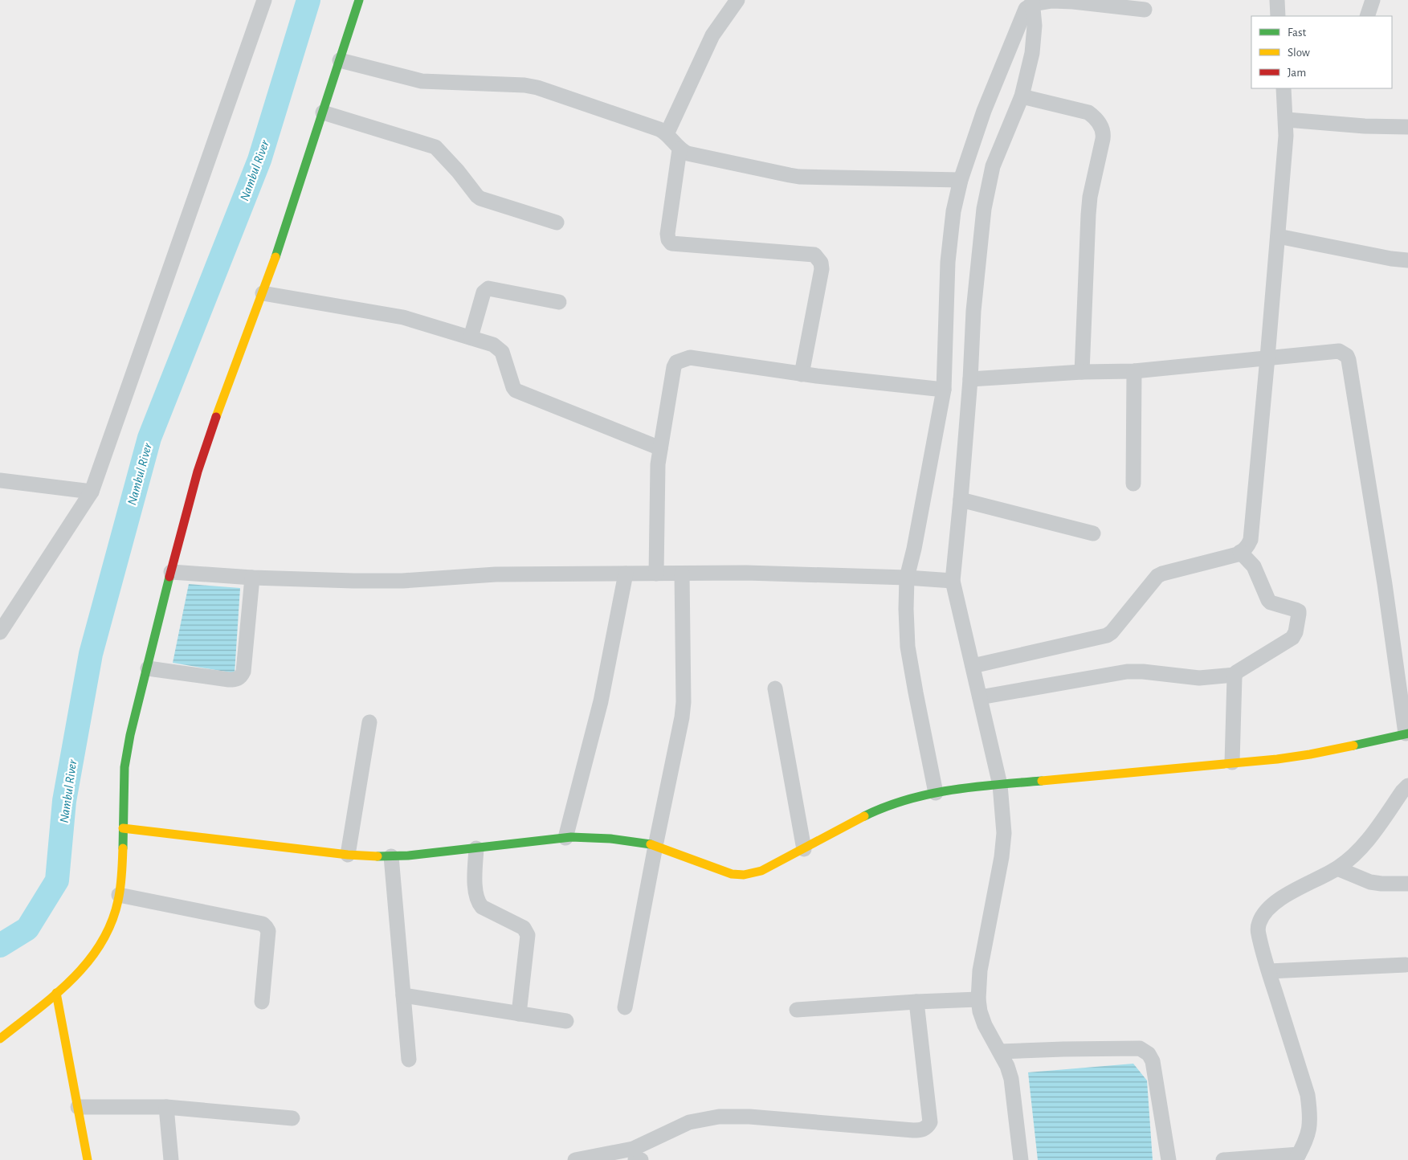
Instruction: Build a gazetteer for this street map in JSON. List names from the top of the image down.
{
  "water": ["Nambul River"],
  "legend": ["Fast", "Slow", "Jam"]
}
